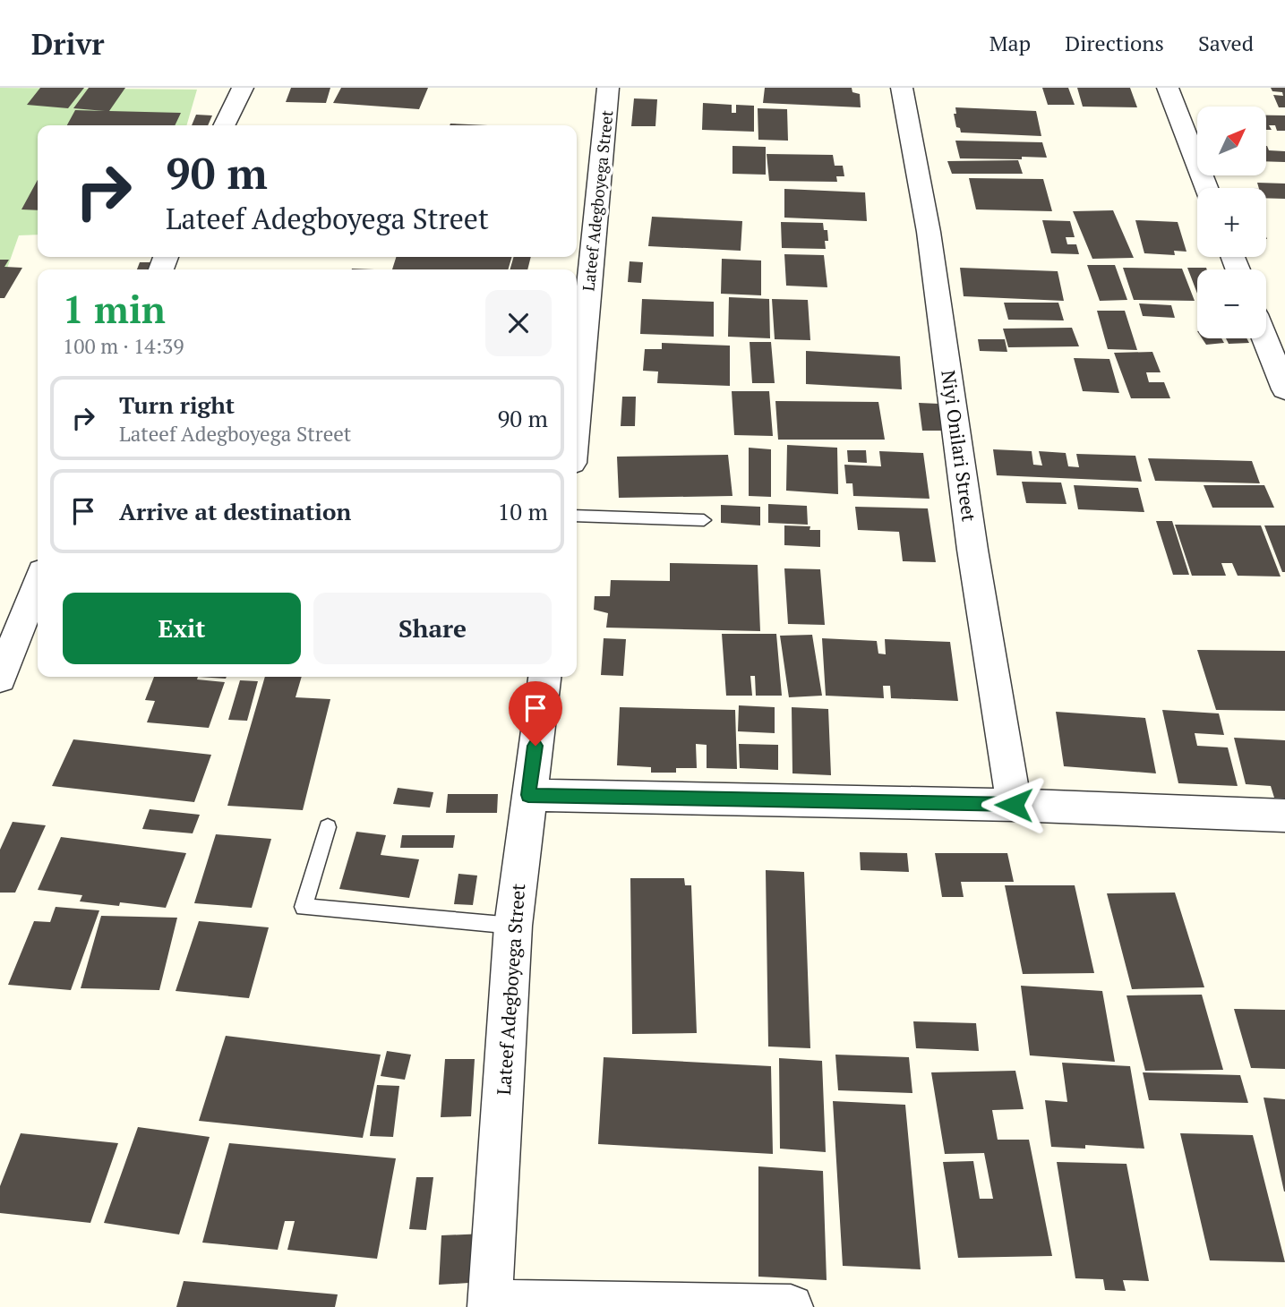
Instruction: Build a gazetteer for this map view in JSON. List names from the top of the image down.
{
  "streets": {
    "street": ["Lateef Adegboyega Street", "Niyi Onilari Street"]
  },
  "north": "top right",
  "page": {
    "header": "Drivr",
    "nav": ["Map", "Directions", "Saved"],
    "map_buttons": ["+", "−"],
    "turn": ["90 m", "Lateef Adegboyega Street"],
    "heading": ["1 min", "100 m · 14:39"],
    "list": [
      {
        "name": "Turn right",
        "note": "Lateef Adegboyega Street",
        "value": "90 m"
      },
      {
        "name": "Arrive at destination",
        "value": "10 m"
      }
    ],
    "buttons": ["Exit", "Share"]
  }
}
